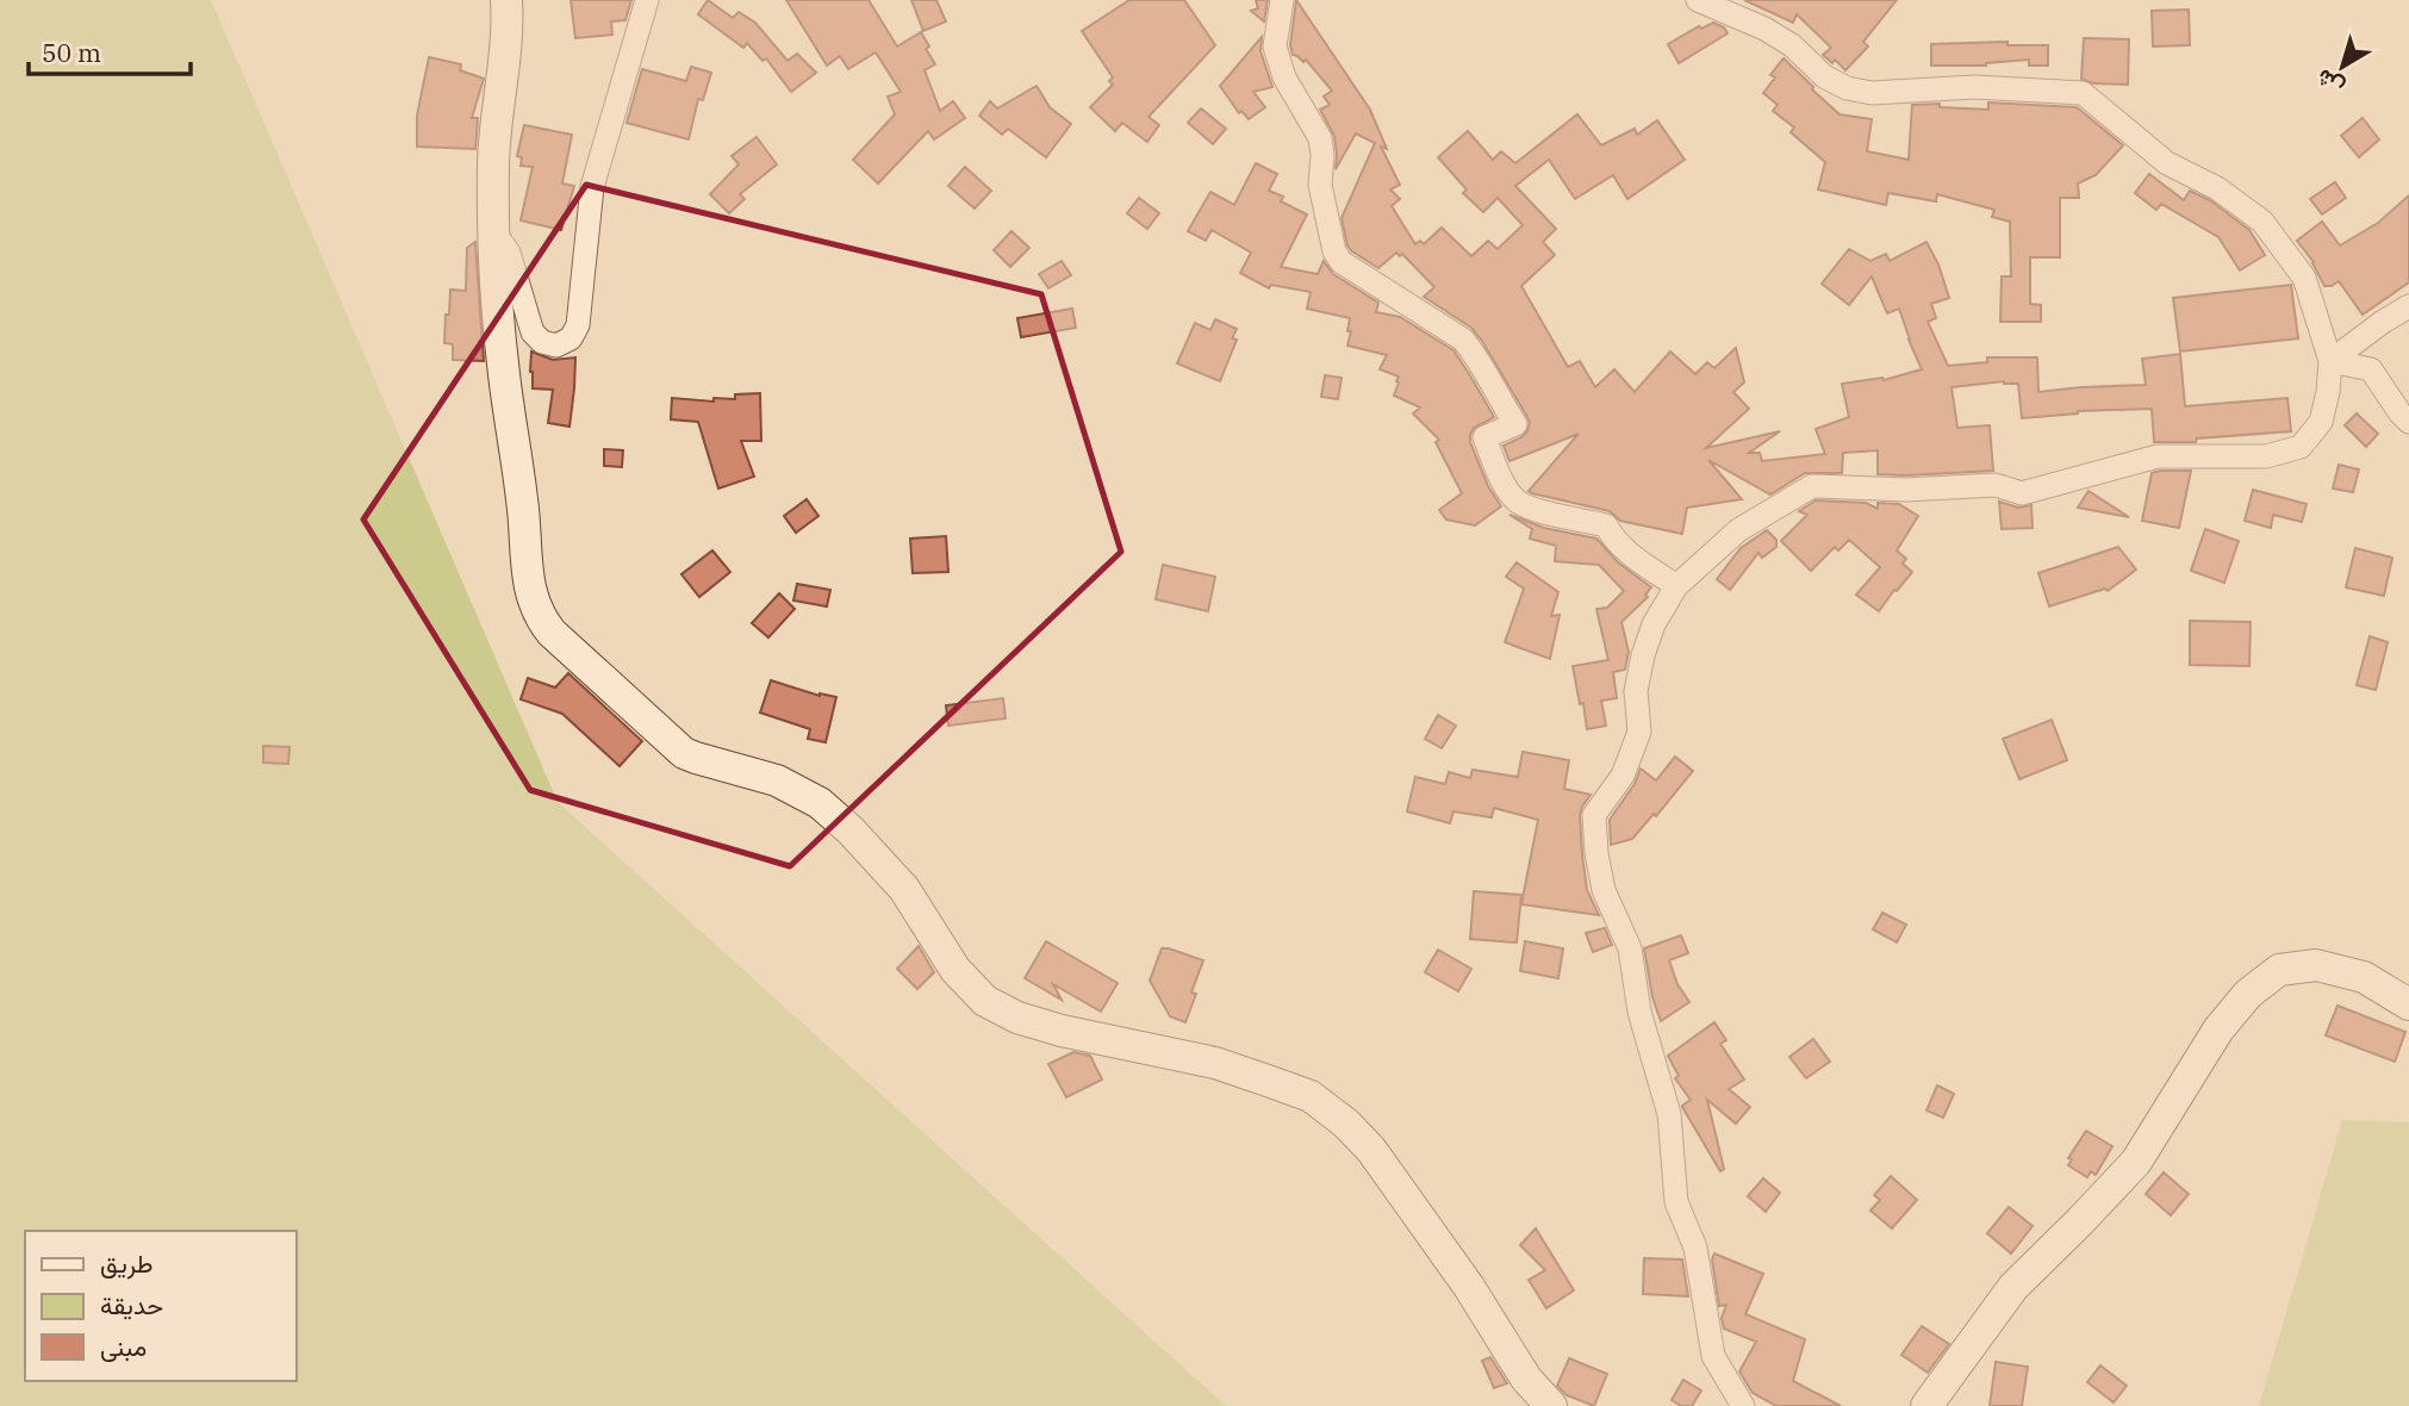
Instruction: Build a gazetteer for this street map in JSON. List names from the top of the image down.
{
  "legend": ["طريق", "حديقة", "مبنى"],
  "scale_bar": "50 m",
  "north": "bottom left"
}
